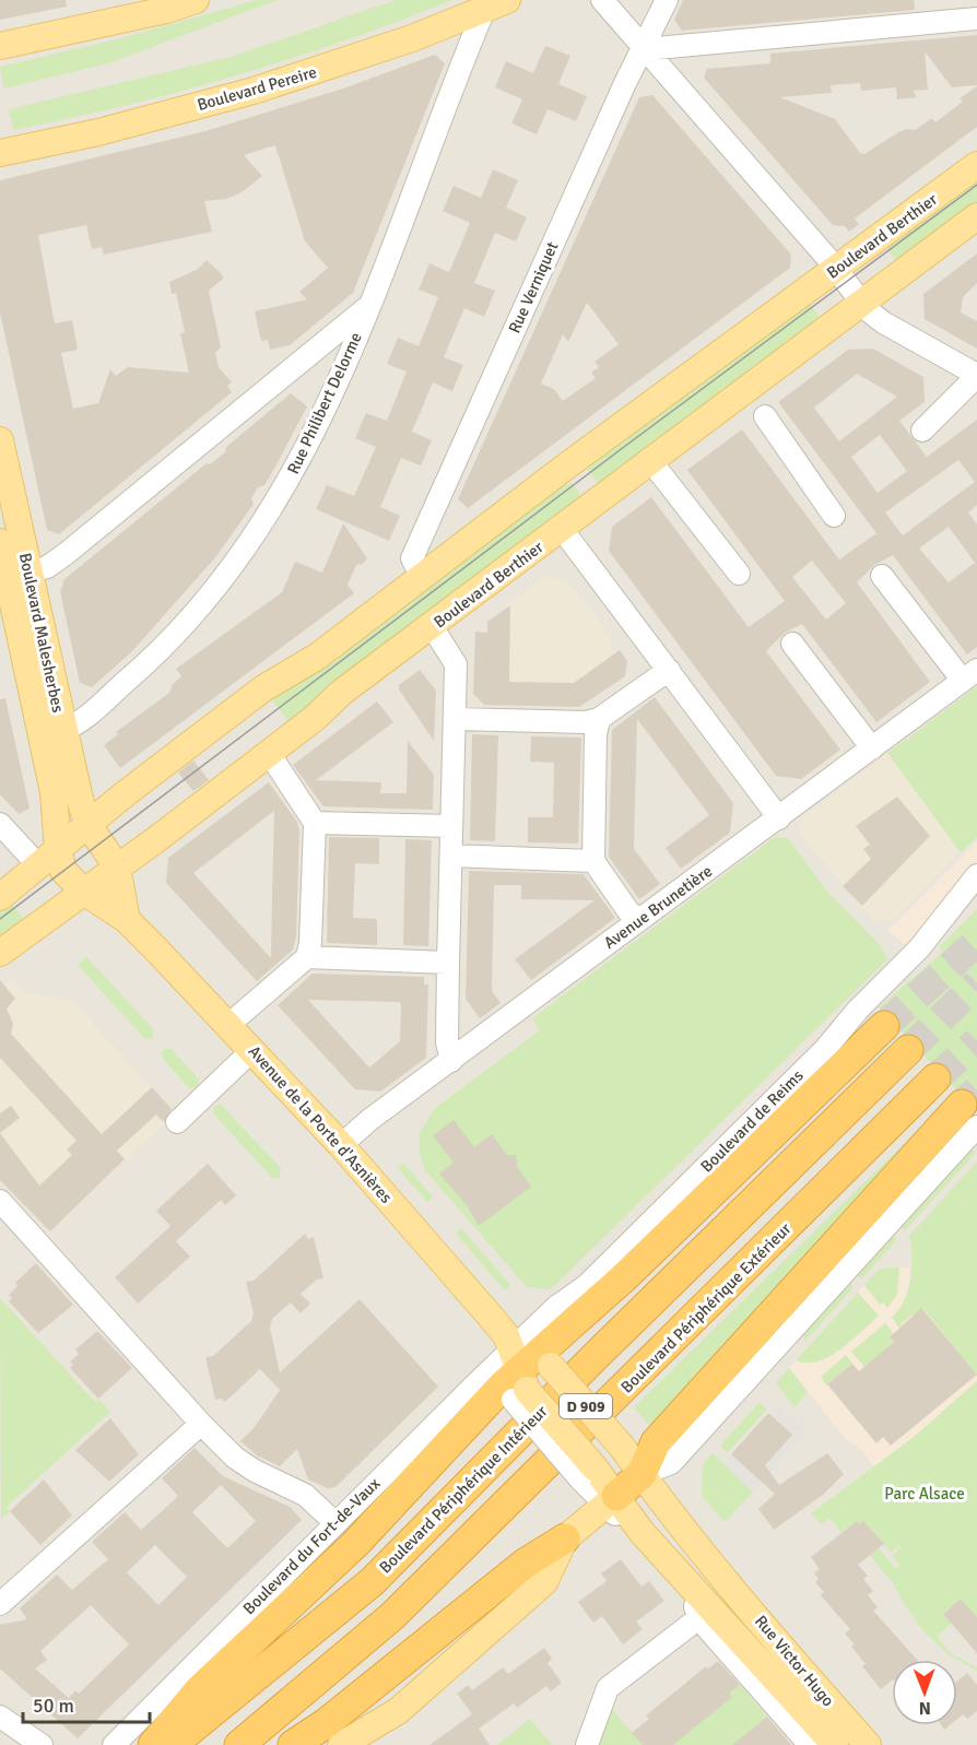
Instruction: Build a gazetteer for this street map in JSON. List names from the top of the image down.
{
  "streets": {
    "highway": ["Boulevard Périphérique Extérieur", "Boulevard Périphérique Intérieur"],
    "main road": [
      "Boulevard Pereire",
      "Boulevard Berthier",
      "Boulevard Malesherbes",
      "Avenue de la Porte d'Asnières",
      "D 909",
      "Rue Victor Hugo"
    ],
    "street": [
      "Rue Verniquet",
      "Rue Philibert Delorme",
      "Avenue Brunetière",
      "Boulevard de Reims",
      "Boulevard du Fort-de-Vaux"
    ]
  },
  "crossings": [
    ["Boulevard Pereire", "Rue Philibert Delorme"],
    ["Boulevard Berthier", "Rue Verniquet"],
    ["Boulevard Berthier", "Boulevard Malesherbes"],
    ["Boulevard Berthier", "Avenue de la Porte d'Asnières"],
    ["Rue Philibert Delorme", "Boulevard Malesherbes"],
    ["Boulevard Malesherbes", "Avenue de la Porte d'Asnières"],
    ["Avenue Brunetière", "Avenue de la Porte d'Asnières"],
    ["Boulevard de Reims", "Avenue de la Porte d'Asnières"],
    ["Boulevard de Reims", "Boulevard du Fort-de-Vaux"],
    ["Avenue de la Porte d'Asnières", "Boulevard du Fort-de-Vaux"],
    ["Avenue de la Porte d'Asnières", "Rue Victor Hugo"]
  ],
  "parks": ["Parc Alsace"],
  "scale_bar": "50 m",
  "north": "bottom"
}
